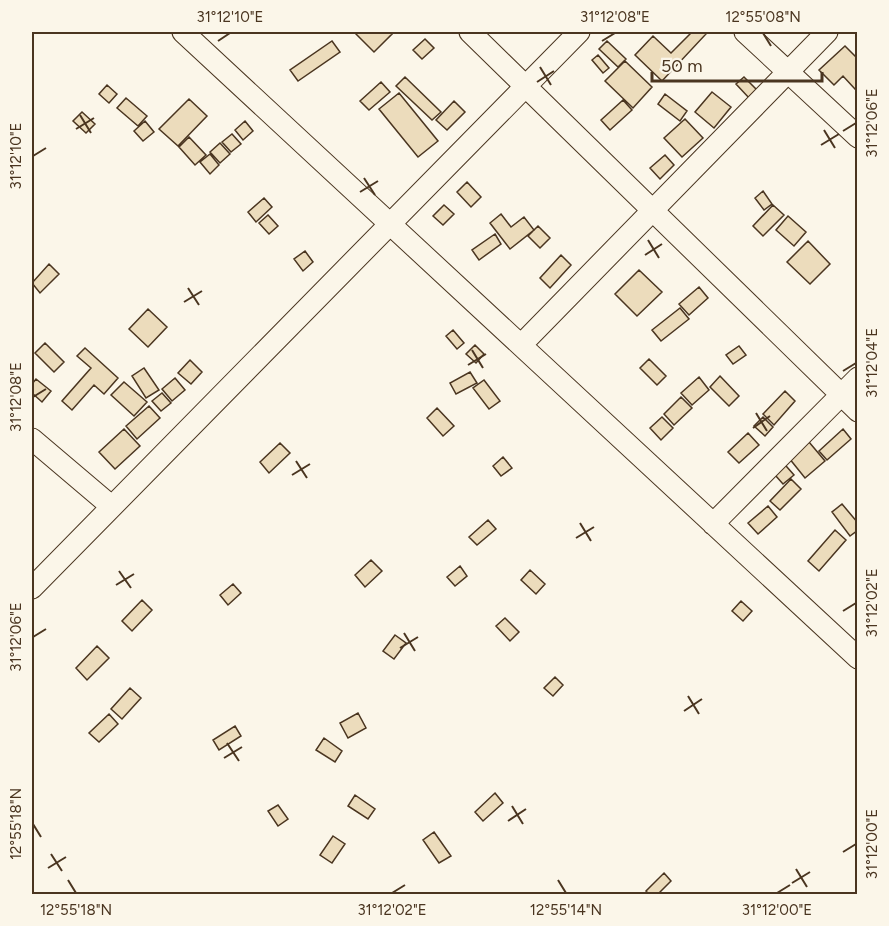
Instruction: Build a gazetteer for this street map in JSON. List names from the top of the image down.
{
  "scale_bar": "50 m",
  "coordinates": [
    "31°12'10\"E",
    "31°12'08\"E",
    "12°55'08\"N",
    "31°12'06\"E",
    "31°12'04\"E",
    "31°12'02\"E",
    "12°55'18\"N",
    "31°12'00\"E",
    "12°55'14\"N"
  ]
}
